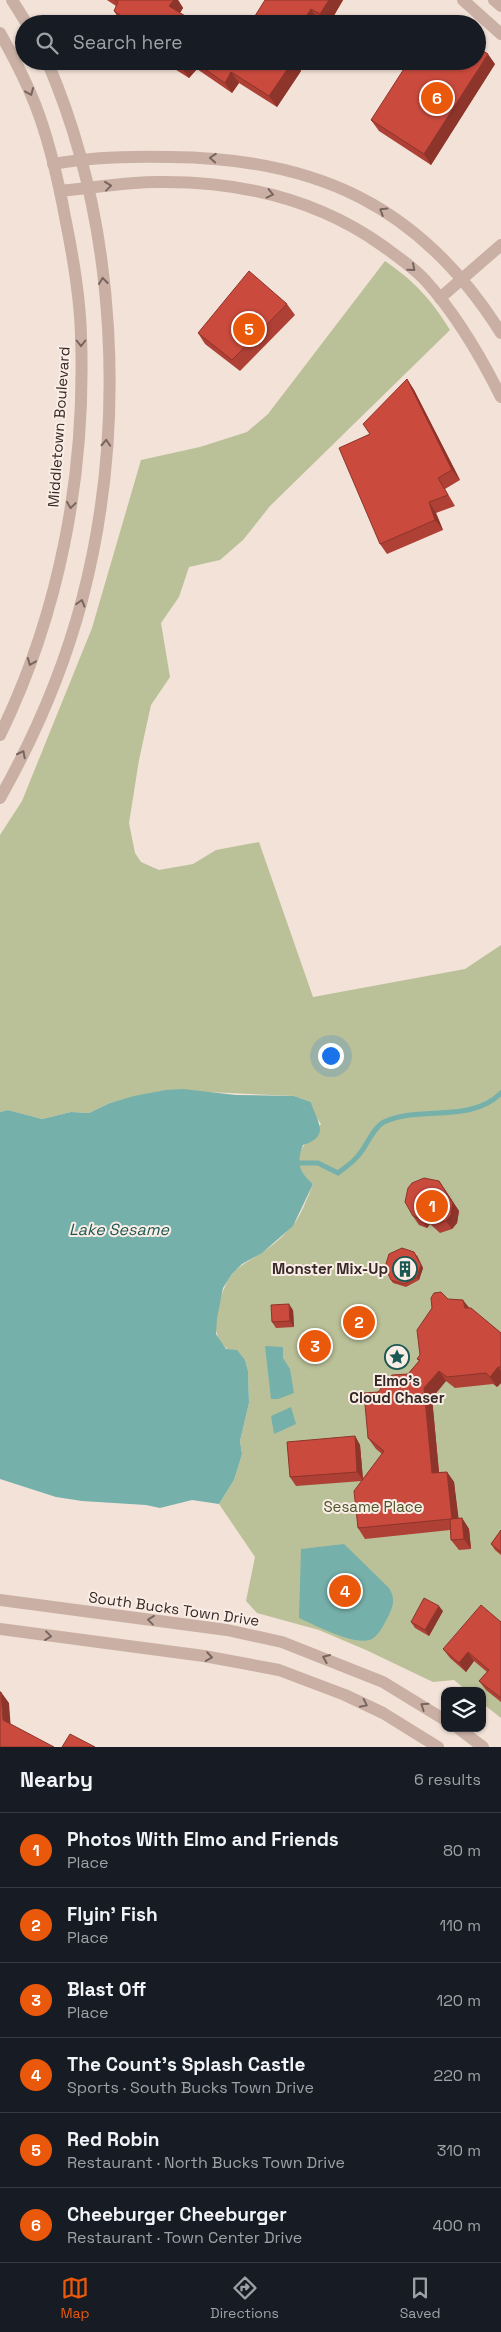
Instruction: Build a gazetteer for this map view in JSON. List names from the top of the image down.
{
  "streets": {
    "street": ["Middletown Boulevard", "South Bucks Town Drive"]
  },
  "water": ["Lake Sesame"],
  "parks": ["Sesame Place"],
  "places": {
    "building": ["Monster Mix-Up"],
    "place": ["Elmo's Cloud Chaser"]
  },
  "page": {
    "search": "Search here",
    "pins": [
      "6",
      "5",
      "1",
      "2",
      "3",
      "4"
    ],
    "heading": ["Nearby", "6 results"],
    "list": [
      {
        "mark": "1",
        "name": "Photos With Elmo and Friends",
        "note": "Place",
        "value": "80 m"
      },
      {
        "mark": "2",
        "name": "Flyin' Fish",
        "note": "Place",
        "value": "110 m"
      },
      {
        "mark": "3",
        "name": "Blast Off",
        "note": "Place",
        "value": "120 m"
      },
      {
        "mark": "4",
        "name": "The Count's Splash Castle",
        "note": "Sports · South Bucks Town Drive",
        "value": "220 m"
      },
      {
        "mark": "5",
        "name": "Red Robin",
        "note": "Restaurant · North Bucks Town Drive",
        "value": "310 m"
      },
      {
        "mark": "6",
        "name": "Cheeburger Cheeburger",
        "note": "Restaurant · Town Center Drive",
        "value": "400 m"
      }
    ],
    "nav": ["Map", "Directions", "Saved"]
  }
}
